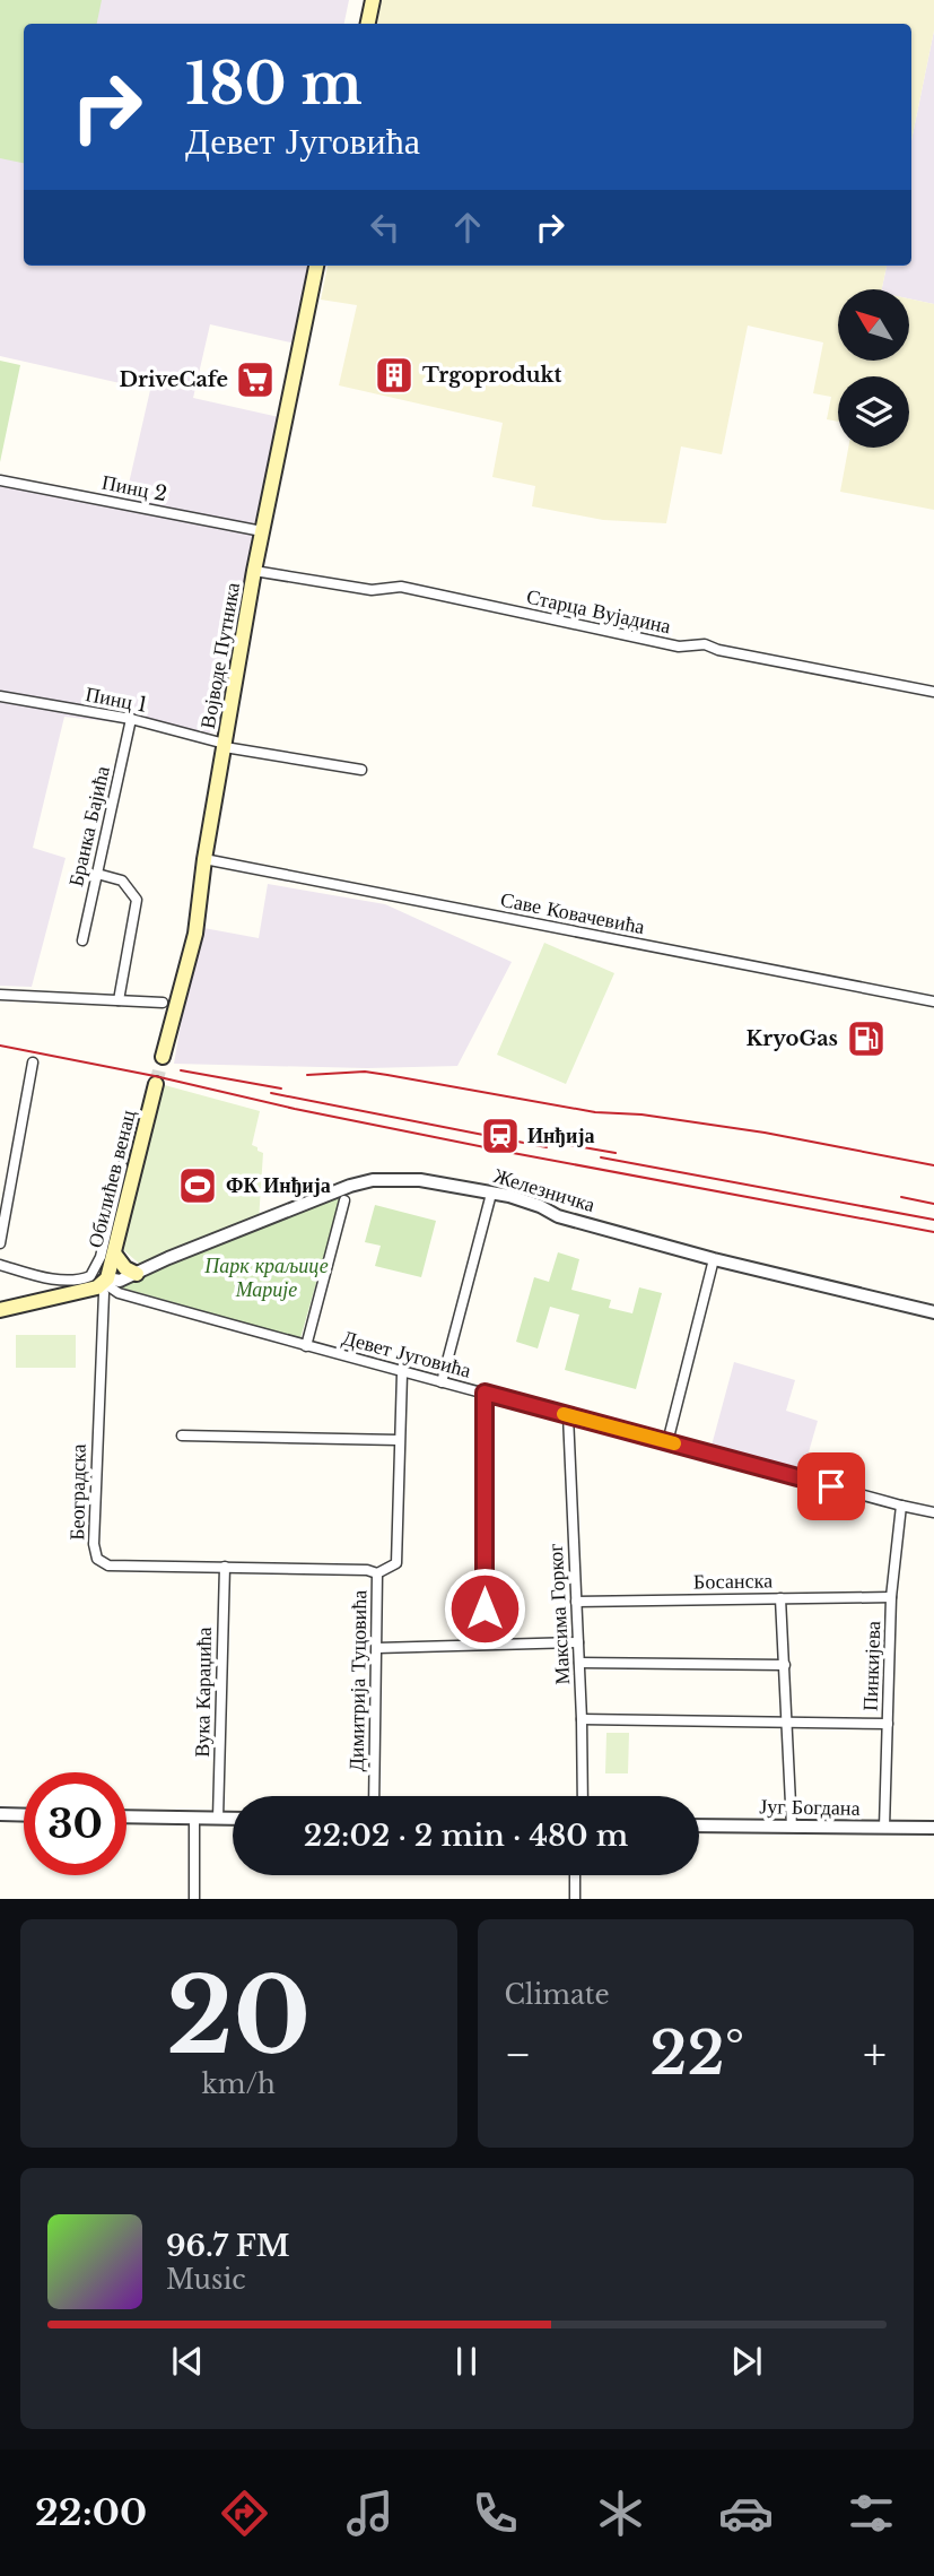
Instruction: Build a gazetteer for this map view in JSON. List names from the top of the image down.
{
  "streets": {
    "main road": ["Војводе Путника", "Обилићев венац", "Железничка"],
    "street": [
      "Пинц 2",
      "Старца Вујадина",
      "Пинц 1",
      "Бранка Бајића",
      "Саве Ковачевића",
      "Девет Југовића",
      "Београдска",
      "Босанска",
      "Максима Горког",
      "Пинкијева",
      "Димитрија Туцовића",
      "Вука Караџића",
      "Југ Богдана"
    ]
  },
  "crossings": [
    ["Пинц 2", "Војводе Путника"],
    ["Старца Вујадина", "Војводе Путника"],
    ["Војводе Путника", "Пинц 1"],
    ["Војводе Путника", "Саве Ковачевића"],
    ["Пинц 1", "Бранка Бајића"],
    ["Обилићев венац", "Железничка"],
    ["Обилићев венац", "Девет Југовића"],
    ["Обилићев венац", "Београдска"],
    ["Железничка", "Девет Југовића"],
    ["Железничка", "Београдска"],
    ["Девет Југовића", "Београдска"],
    ["Девет Југовића", "Максима Горког"],
    ["Девет Југовића", "Пинкијева"],
    ["Девет Југовића", "Димитрија Туцовића"],
    ["Београдска", "Димитрија Туцовића"],
    ["Београдска", "Вука Караџића"],
    ["Босанска", "Максима Горког"],
    ["Босанска", "Пинкијева"],
    ["Пинкијева", "Југ Богдана"]
  ],
  "parks": ["Парк краљице Марије"],
  "places": {
    "building": ["Trgoprodukt"],
    "supermarket": ["DriveCafe"],
    "fuel station": ["KryoGas"],
    "station": ["Инђија"],
    "sports": ["ФК Инђија"]
  },
  "north": "top left",
  "page": {
    "turn": ["180 m", "Девет Југовића"],
    "limit": "30",
    "trip": "22:02 · 2 min · 480 m",
    "tile": [
      ["20", "km/h"],
      "Climate"
    ],
    "heat": ["−", "22°", "+"],
    "song": ["96.7 FM", "Music"],
    "tabs": "22:00"
  }
}
